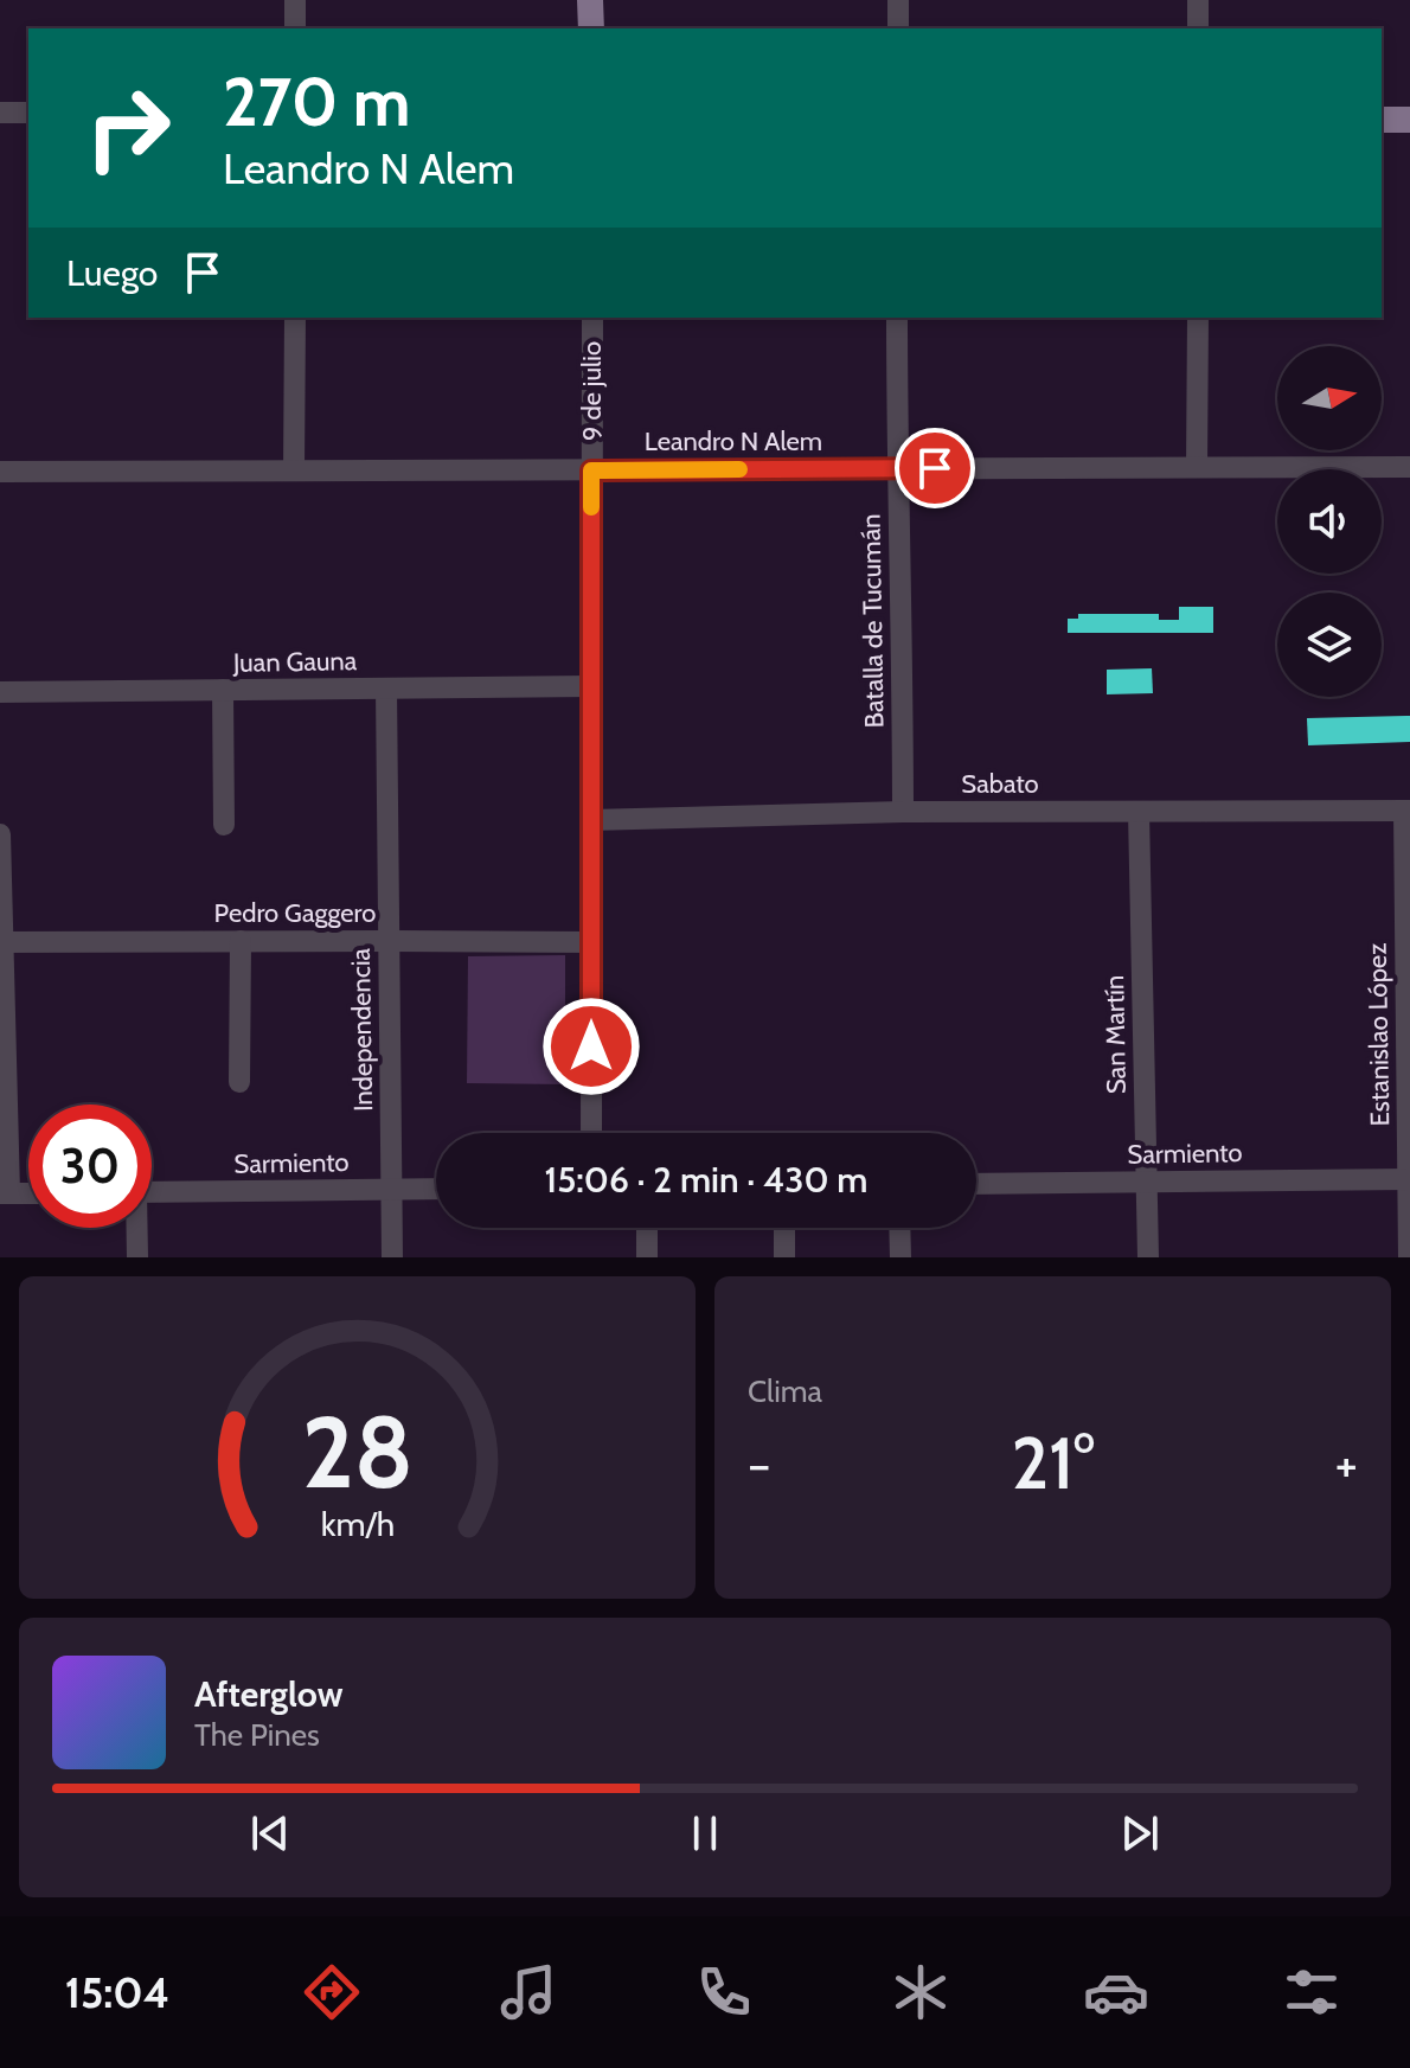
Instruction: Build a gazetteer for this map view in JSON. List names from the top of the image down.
{
  "streets": {
    "street": [
      "9 de julio",
      "Leandro N Alem",
      "Batalla de Tucumán",
      "Juan Gauna",
      "Sabato",
      "Pedro Gaggero",
      "Independencia",
      "San Martín",
      "Estanislao López",
      "Sarmiento"
    ]
  },
  "crossings": [
    ["9 de julio", "Leandro N Alem"],
    ["9 de julio", "Juan Gauna"],
    ["9 de julio", "Sabato"],
    ["9 de julio", "Pedro Gaggero"],
    ["Leandro N Alem", "Batalla de Tucumán"],
    ["Batalla de Tucumán", "Sabato"],
    ["Juan Gauna", "Independencia"],
    ["Sabato", "San Martín"],
    ["Sabato", "Estanislao López"],
    ["Pedro Gaggero", "Independencia"],
    ["Independencia", "Sarmiento"],
    ["San Martín", "Sarmiento"],
    ["Estanislao López", "Sarmiento"]
  ],
  "north": "right",
  "page": {
    "turn": ["270 m", "Leandro N Alem"],
    "then": "Luego",
    "limit": "30",
    "trip": "15:06 · 2 min · 430 m",
    "tile": "Clima",
    "heat": ["−", "21°", "+"],
    "song": ["Afterglow", "The Pines"],
    "tabs": "15:04",
    "gauge": ["28", "km/h"]
  }
}
